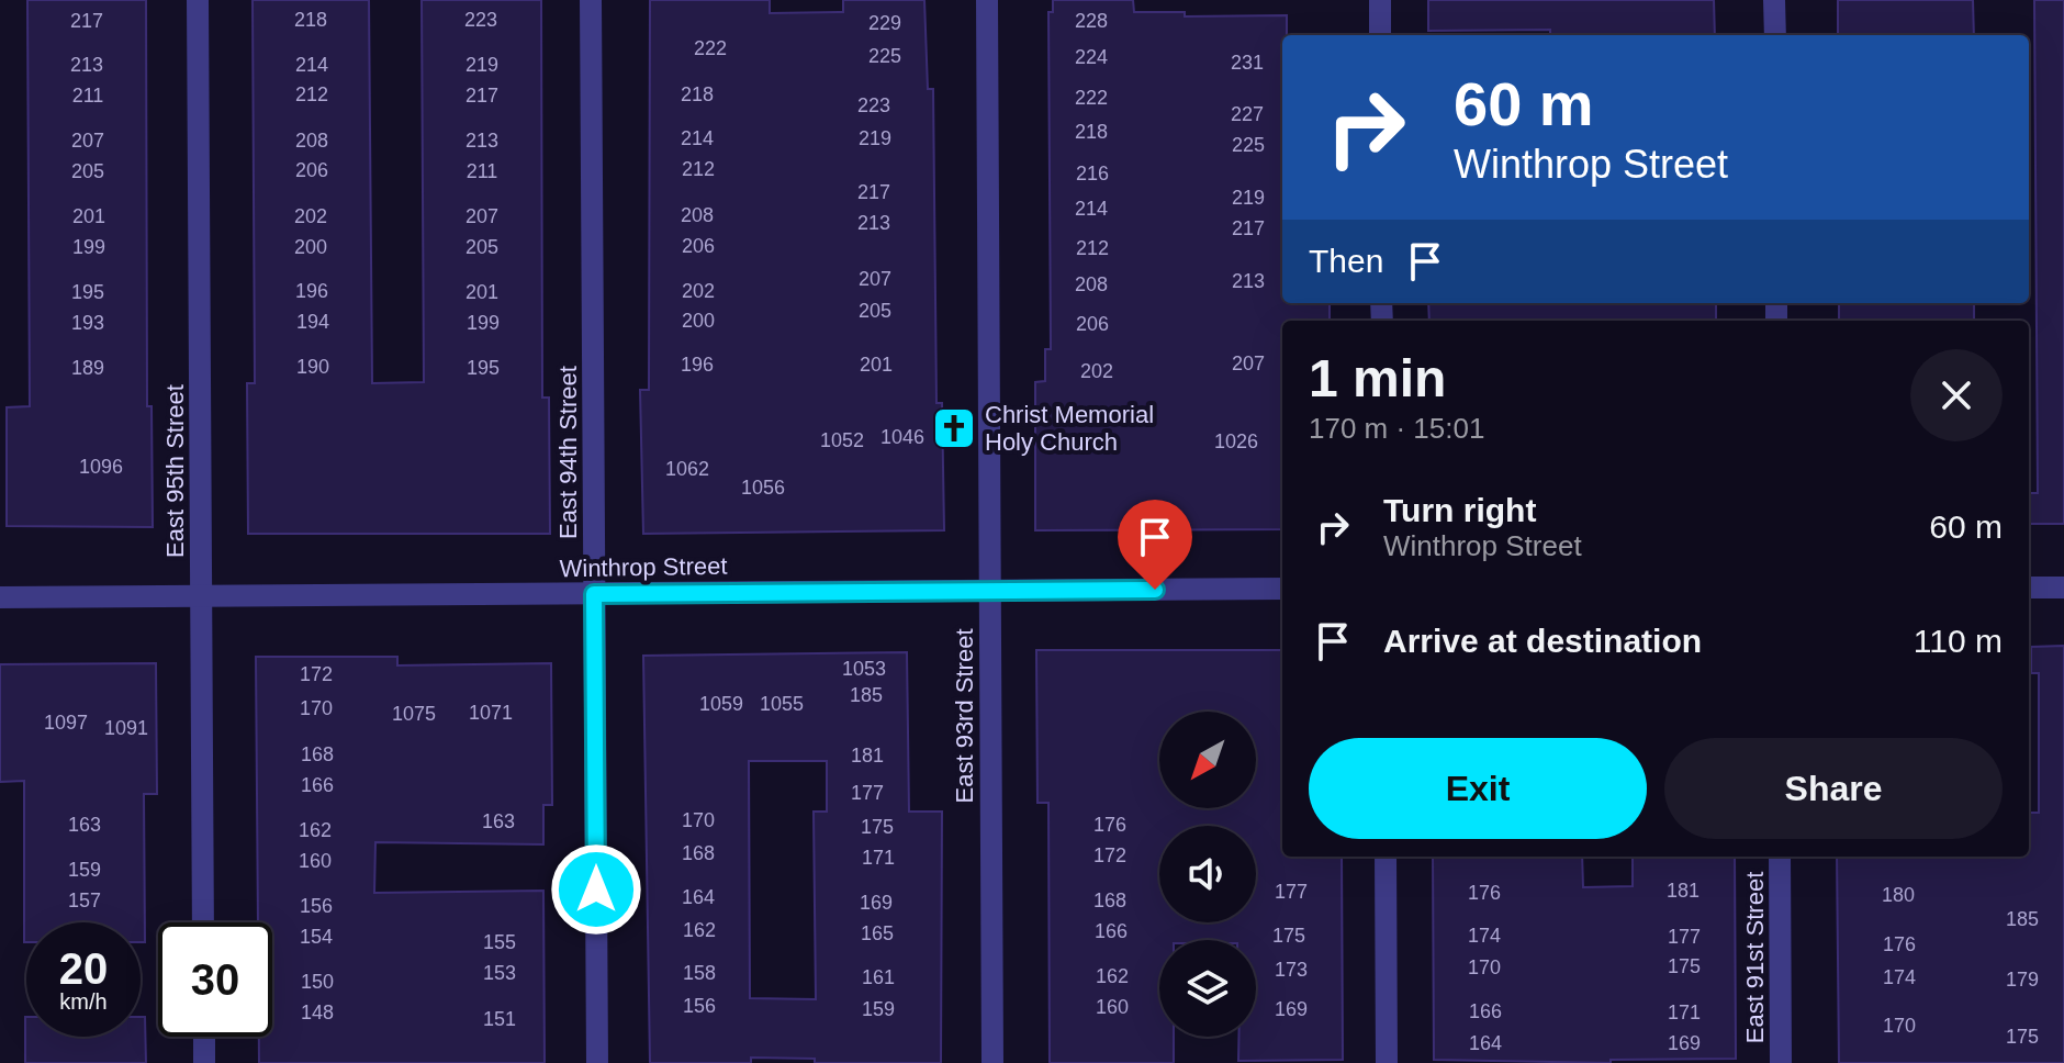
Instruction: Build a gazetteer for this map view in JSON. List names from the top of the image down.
{
  "streets": {
    "street": [
      "East 94th Street",
      "East 95th Street",
      "Winthrop Street",
      "East 93rd Street",
      "East 91st Street"
    ]
  },
  "crossings": [
    ["East 94th Street", "Winthrop Street"],
    ["East 95th Street", "Winthrop Street"],
    ["Winthrop Street", "East 93rd Street"]
  ],
  "places": {
    "church": ["Christ Memorial Holy Church"]
  },
  "house_numbers": [
    "218",
    "223",
    "217",
    "228",
    "229",
    "222",
    "225",
    "224",
    "231",
    "213",
    "214",
    "219",
    "212",
    "218",
    "211",
    "217",
    "222",
    "223",
    "227",
    "218",
    "214",
    "219",
    "207",
    "208",
    "213",
    "225",
    "212",
    "206",
    "205",
    "211",
    "216",
    "217",
    "219",
    "214",
    "208",
    "201",
    "202",
    "207",
    "213",
    "217",
    "206",
    "199",
    "200",
    "205",
    "212",
    "207",
    "213",
    "208",
    "196",
    "202",
    "195",
    "201",
    "205",
    "200",
    "194",
    "193",
    "199",
    "206",
    "207",
    "196",
    "201",
    "190",
    "189",
    "195",
    "202",
    "1046",
    "1052",
    "1026",
    "1096",
    "1062",
    "1056",
    "1053",
    "172",
    "185",
    "1059",
    "1055",
    "170",
    "1071",
    "1075",
    "1097",
    "1091",
    "168",
    "181",
    "166",
    "177",
    "170",
    "163",
    "163",
    "176",
    "175",
    "162",
    "168",
    "172",
    "171",
    "160",
    "159",
    "181",
    "177",
    "176",
    "180",
    "164",
    "157",
    "168",
    "169",
    "156",
    "185",
    "162",
    "166",
    "165",
    "175",
    "174",
    "154",
    "177",
    "155",
    "176",
    "175",
    "170",
    "173",
    "153",
    "158",
    "162",
    "161",
    "174",
    "179",
    "150",
    "156",
    "160",
    "159",
    "169",
    "166",
    "148",
    "171",
    "151",
    "170",
    "175",
    "164",
    "169"
  ],
  "north": "bottom left",
  "page": {
    "turn": ["60 m", "Winthrop Street"],
    "then": "Then",
    "heading": ["1 min", "170 m · 15:01"],
    "list": [
      {
        "name": "Turn right",
        "note": "Winthrop Street",
        "value": "60 m"
      },
      {
        "name": "Arrive at destination",
        "value": "110 m"
      }
    ],
    "buttons": ["Exit", "Share"],
    "speed": "20 km/h",
    "limit": "30"
  }
}
